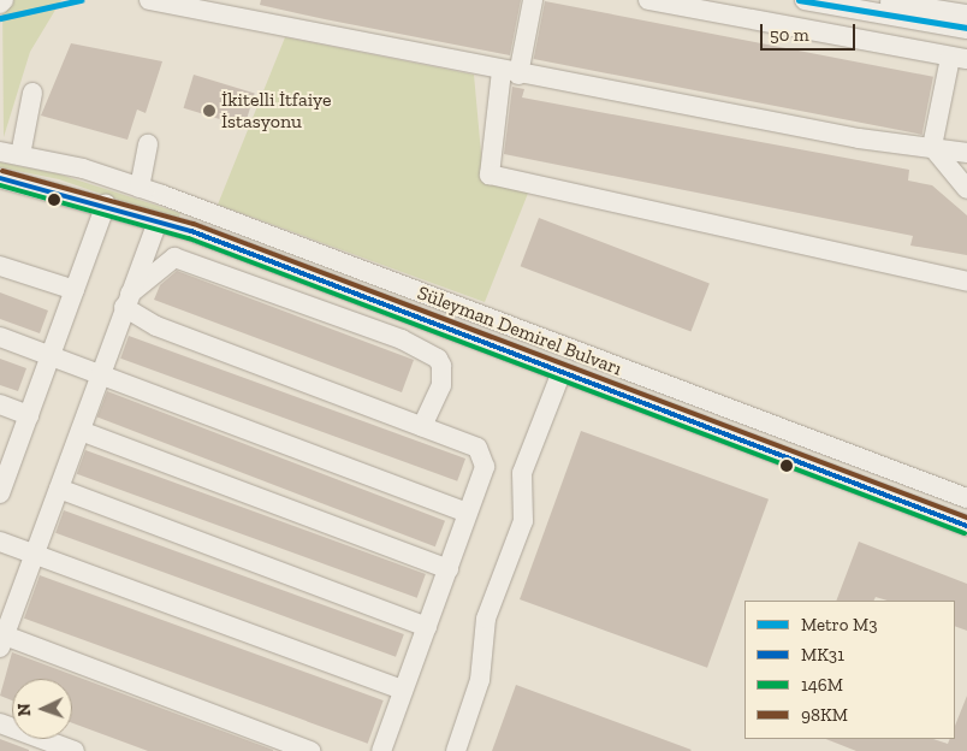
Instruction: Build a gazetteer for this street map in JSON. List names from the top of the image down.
{
  "streets": {
    "street": ["Süleyman Demirel Bulvarı"]
  },
  "places": ["İkitelli İtfaiye İstasyonu"],
  "lines": [
    "metro line M3",
    "transit line 98KM",
    "transit line MK31",
    "transit line 146M"
  ],
  "legend": [
    "Metro M3",
    "MK31",
    "146M",
    "98KM"
  ],
  "scale_bar": "50 m",
  "north": "left"
}
